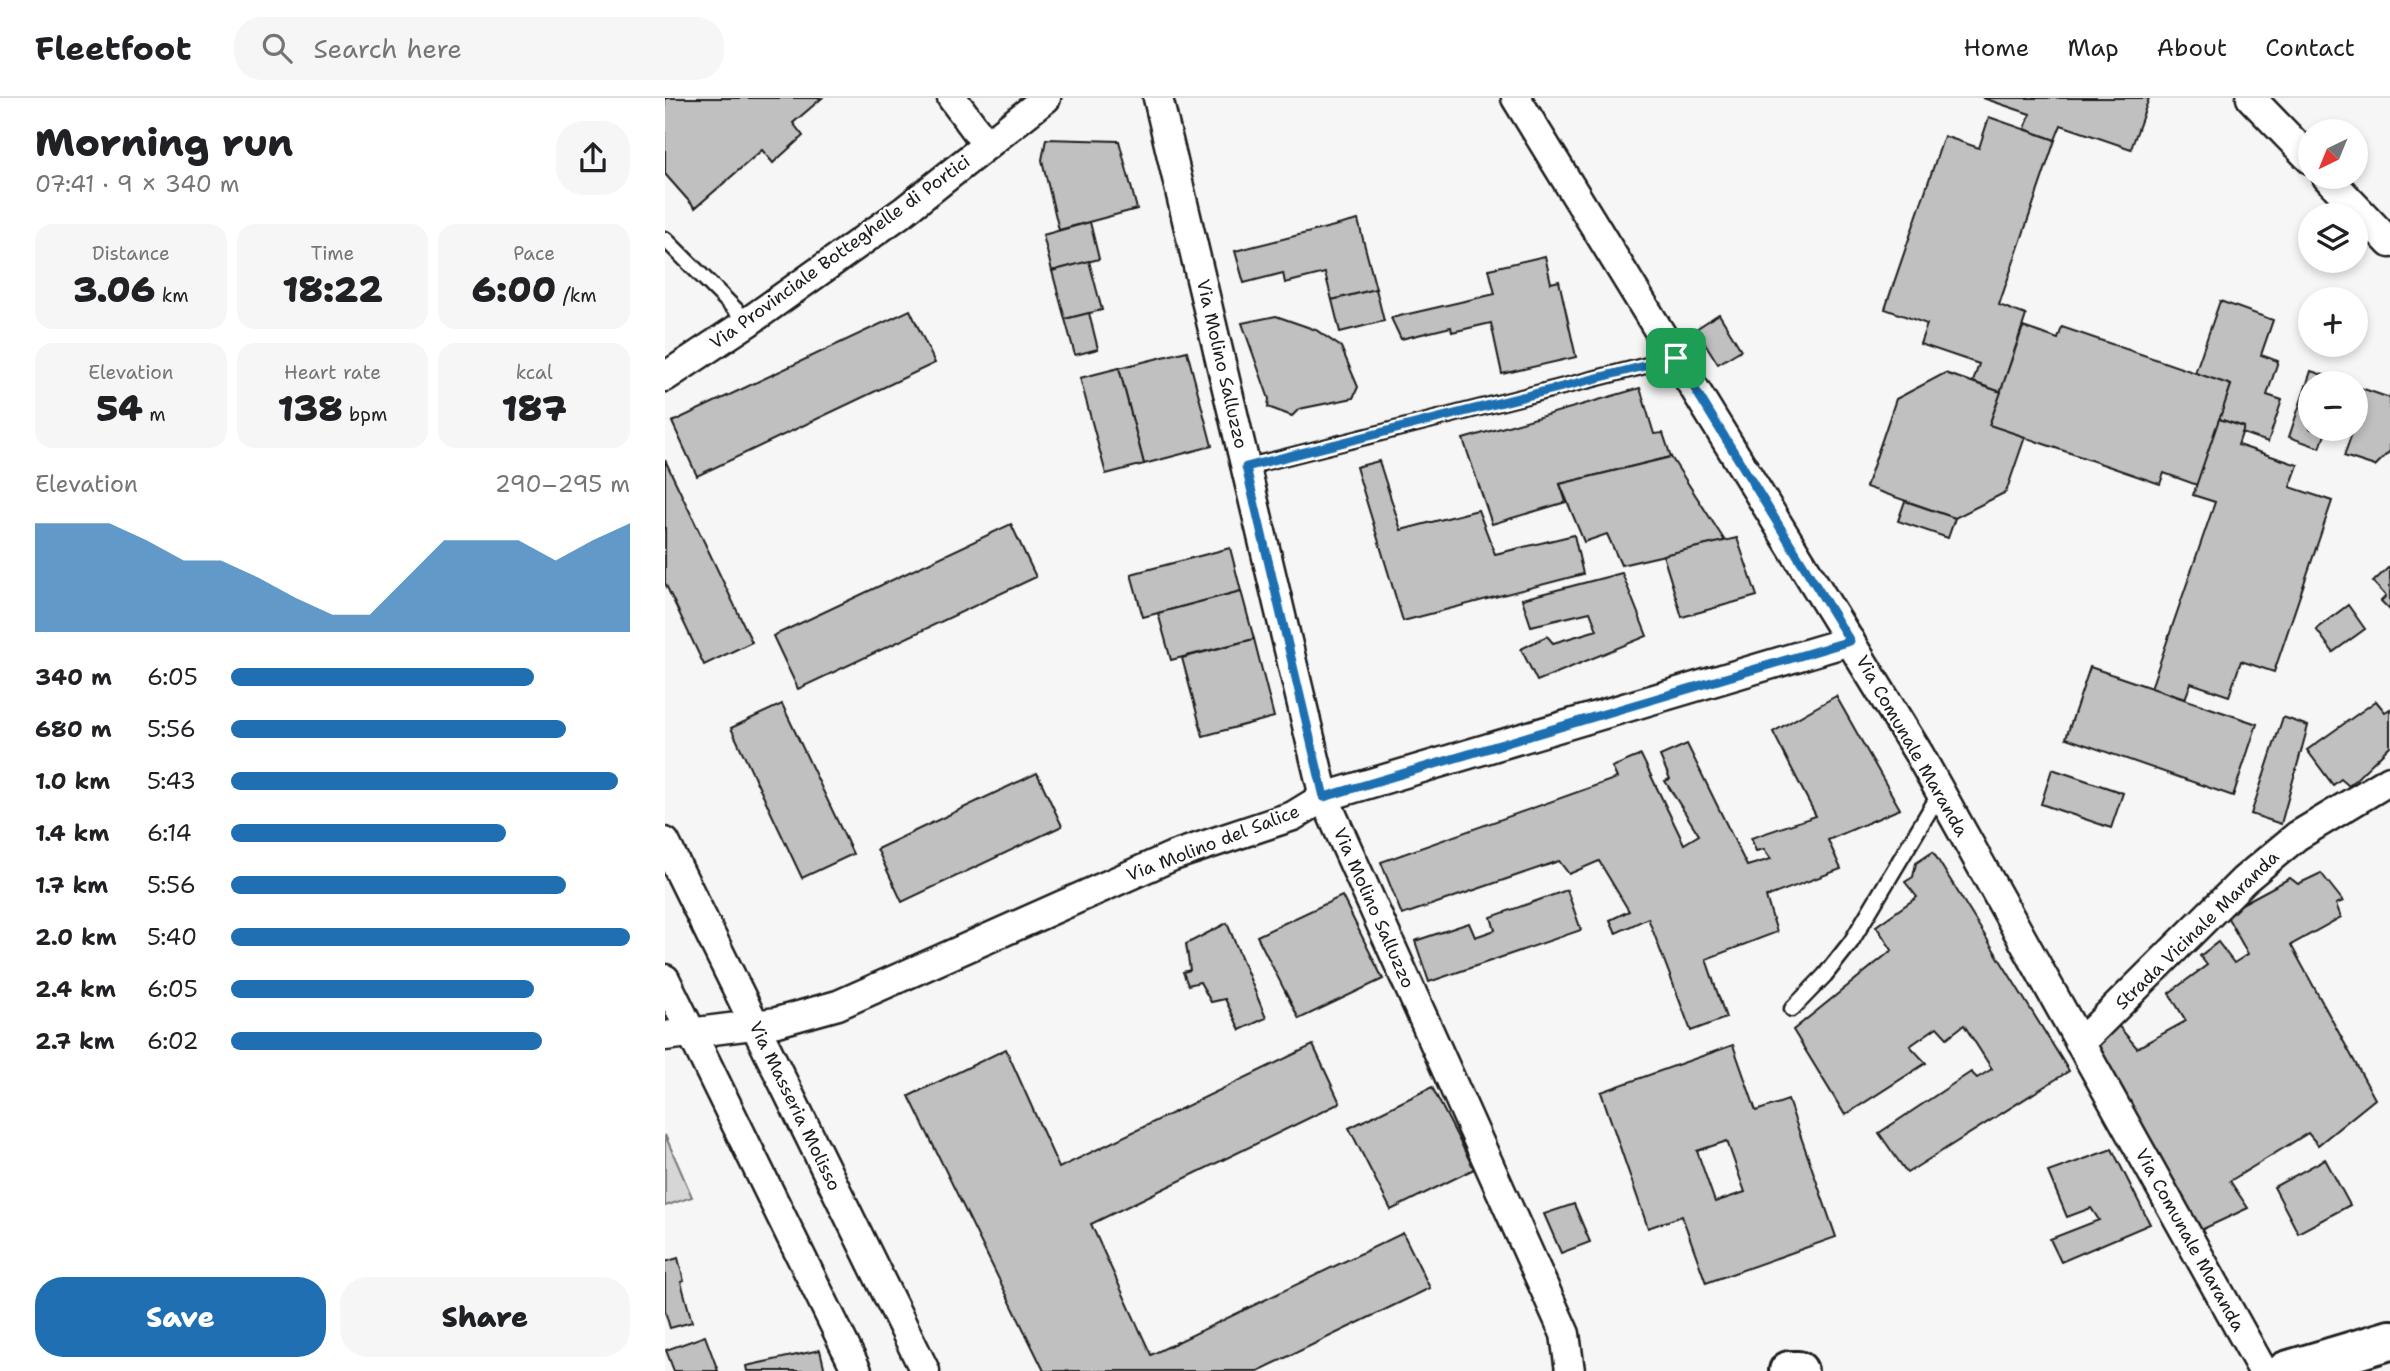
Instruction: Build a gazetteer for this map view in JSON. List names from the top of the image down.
{
  "streets": {
    "street": [
      "Via Provinciale Botteghelle di Portici",
      "Via Molino Salluzzo",
      "Via Comunale Maranda",
      "Via Molino del Salice",
      "Strada Vicinale Maranda",
      "Via Masseria Molisso"
    ]
  },
  "crossings": [
    ["Via Molino Salluzzo", "Via Molino del Salice"],
    ["Via Comunale Maranda", "Via Molino del Salice"],
    ["Via Comunale Maranda", "Strada Vicinale Maranda"],
    ["Via Molino del Salice", "Via Masseria Molisso"]
  ],
  "north": "bottom left",
  "page": {
    "header": "Fleetfoot",
    "search": "Search here",
    "nav": [
      "Home",
      "Map",
      "About",
      "Contact"
    ],
    "heading": ["Morning run", "07:41 · 9 × 340 m"],
    "map_buttons": ["+", "−"],
    "stats": [
      ["Distance", "3.06 km"],
      ["Time", "18:22"],
      ["Pace", "6:00 /km"],
      ["Elevation", "54 m"],
      ["Heart rate", "138 bpm"],
      ["kcal", "187"]
    ],
    "chart": ["Elevation", "290–295 m"],
    "list": [
      {
        "name": "340 m",
        "note": "6:05"
      },
      {
        "name": "680 m",
        "note": "5:56"
      },
      {
        "name": "1.0 km",
        "note": "5:43"
      },
      {
        "name": "1.4 km",
        "note": "6:14"
      },
      {
        "name": "1.7 km",
        "note": "5:56"
      },
      {
        "name": "2.0 km",
        "note": "5:40"
      },
      {
        "name": "2.4 km",
        "note": "6:05"
      },
      {
        "name": "2.7 km",
        "note": "6:02"
      }
    ],
    "buttons": ["Save", "Share"]
  }
}
